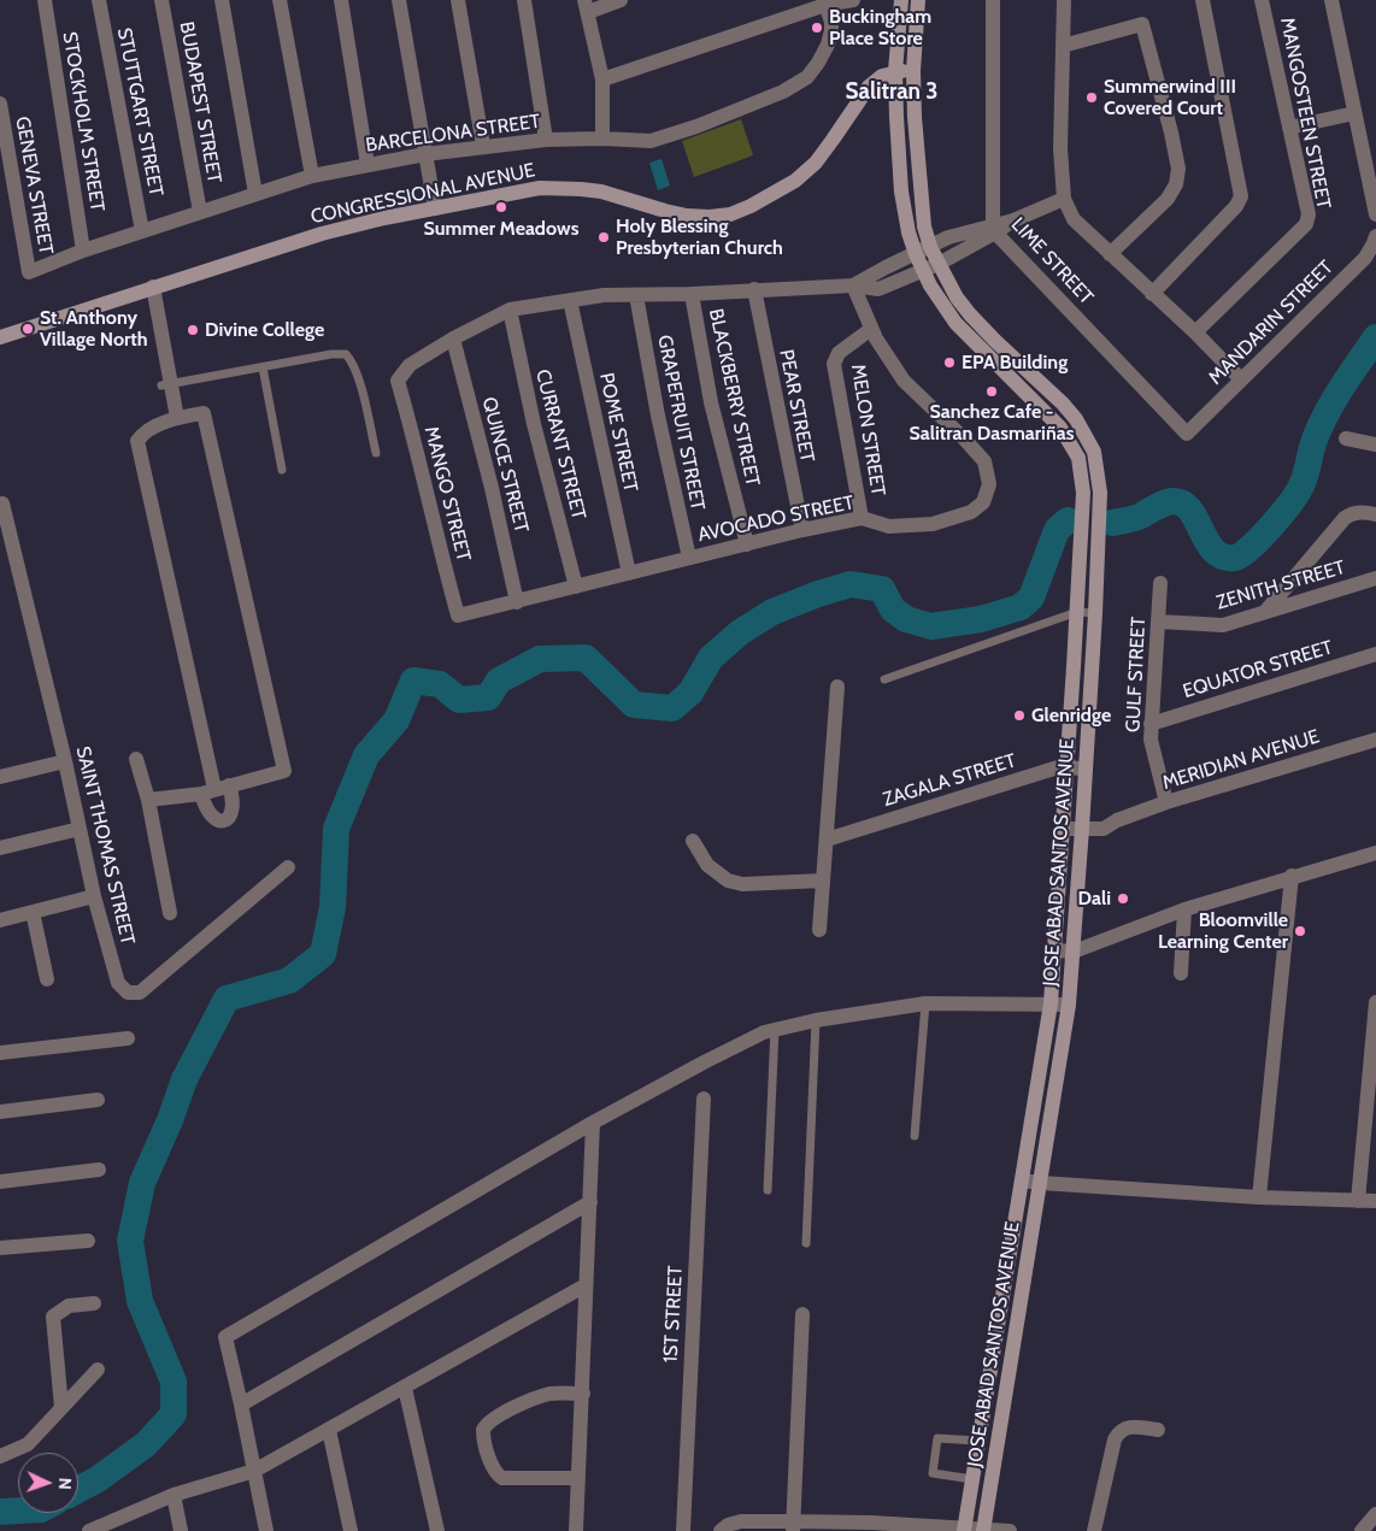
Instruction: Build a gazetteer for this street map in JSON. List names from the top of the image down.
{
  "streets": {
    "main road": ["CONGRESSIONAL AVENUE", "JOSE ABAD SANTOS AVENUE"],
    "street": [
      "BUDAPEST STREET",
      "STUTTGART STREET",
      "MANGOSTEEN STREET",
      "STOCKHOLM STREET",
      "BARCELONA STREET",
      "GENEVA STREET",
      "LIME STREET",
      "MANDARIN STREET",
      "BLACKBERRY STREET",
      "PEAR STREET",
      "GRAPEFRUIT STREET",
      "MELON STREET",
      "POME STREET",
      "CURRANT STREET",
      "QUINCE STREET",
      "MANGO STREET",
      "AVOCADO STREET",
      "ZENITH STREET",
      "EQUATOR STREET",
      "GULF STREET",
      "MERIDIAN AVENUE",
      "ZAGALA STREET",
      "SAINT THOMAS STREET",
      "1ST STREET"
    ]
  },
  "crossings": [
    ["BUDAPEST STREET", "BARCELONA STREET"],
    ["STUTTGART STREET", "BARCELONA STREET"],
    ["STOCKHOLM STREET", "BARCELONA STREET"],
    ["BARCELONA STREET", "GENEVA STREET"],
    ["CONGRESSIONAL AVENUE", "JOSE ABAD SANTOS AVENUE"],
    ["LIME STREET", "MANDARIN STREET"],
    ["BLACKBERRY STREET", "AVOCADO STREET"],
    ["PEAR STREET", "AVOCADO STREET"],
    ["GRAPEFRUIT STREET", "AVOCADO STREET"],
    ["MELON STREET", "AVOCADO STREET"],
    ["POME STREET", "AVOCADO STREET"],
    ["CURRANT STREET", "AVOCADO STREET"],
    ["QUINCE STREET", "MANGO STREET"],
    ["QUINCE STREET", "AVOCADO STREET"],
    ["MANGO STREET", "AVOCADO STREET"],
    ["ZENITH STREET", "GULF STREET"],
    ["EQUATOR STREET", "GULF STREET"],
    ["GULF STREET", "MERIDIAN AVENUE"],
    ["MERIDIAN AVENUE", "JOSE ABAD SANTOS AVENUE"],
    ["ZAGALA STREET", "JOSE ABAD SANTOS AVENUE"]
  ],
  "districts": ["Salitran 3"],
  "places": [
    "Buckingham Place Store",
    "Summerwind III Covered Court",
    "Summer Meadows",
    "Holy Blessing Presbyterian Church",
    "St. Anthony Village North",
    "Divine College",
    "EPA Building",
    "Sanchez Cafe - Salitran Dasmariñas",
    "Glenridge",
    "Dali",
    "Bloomville Learning Center"
  ],
  "north": "right"
}
